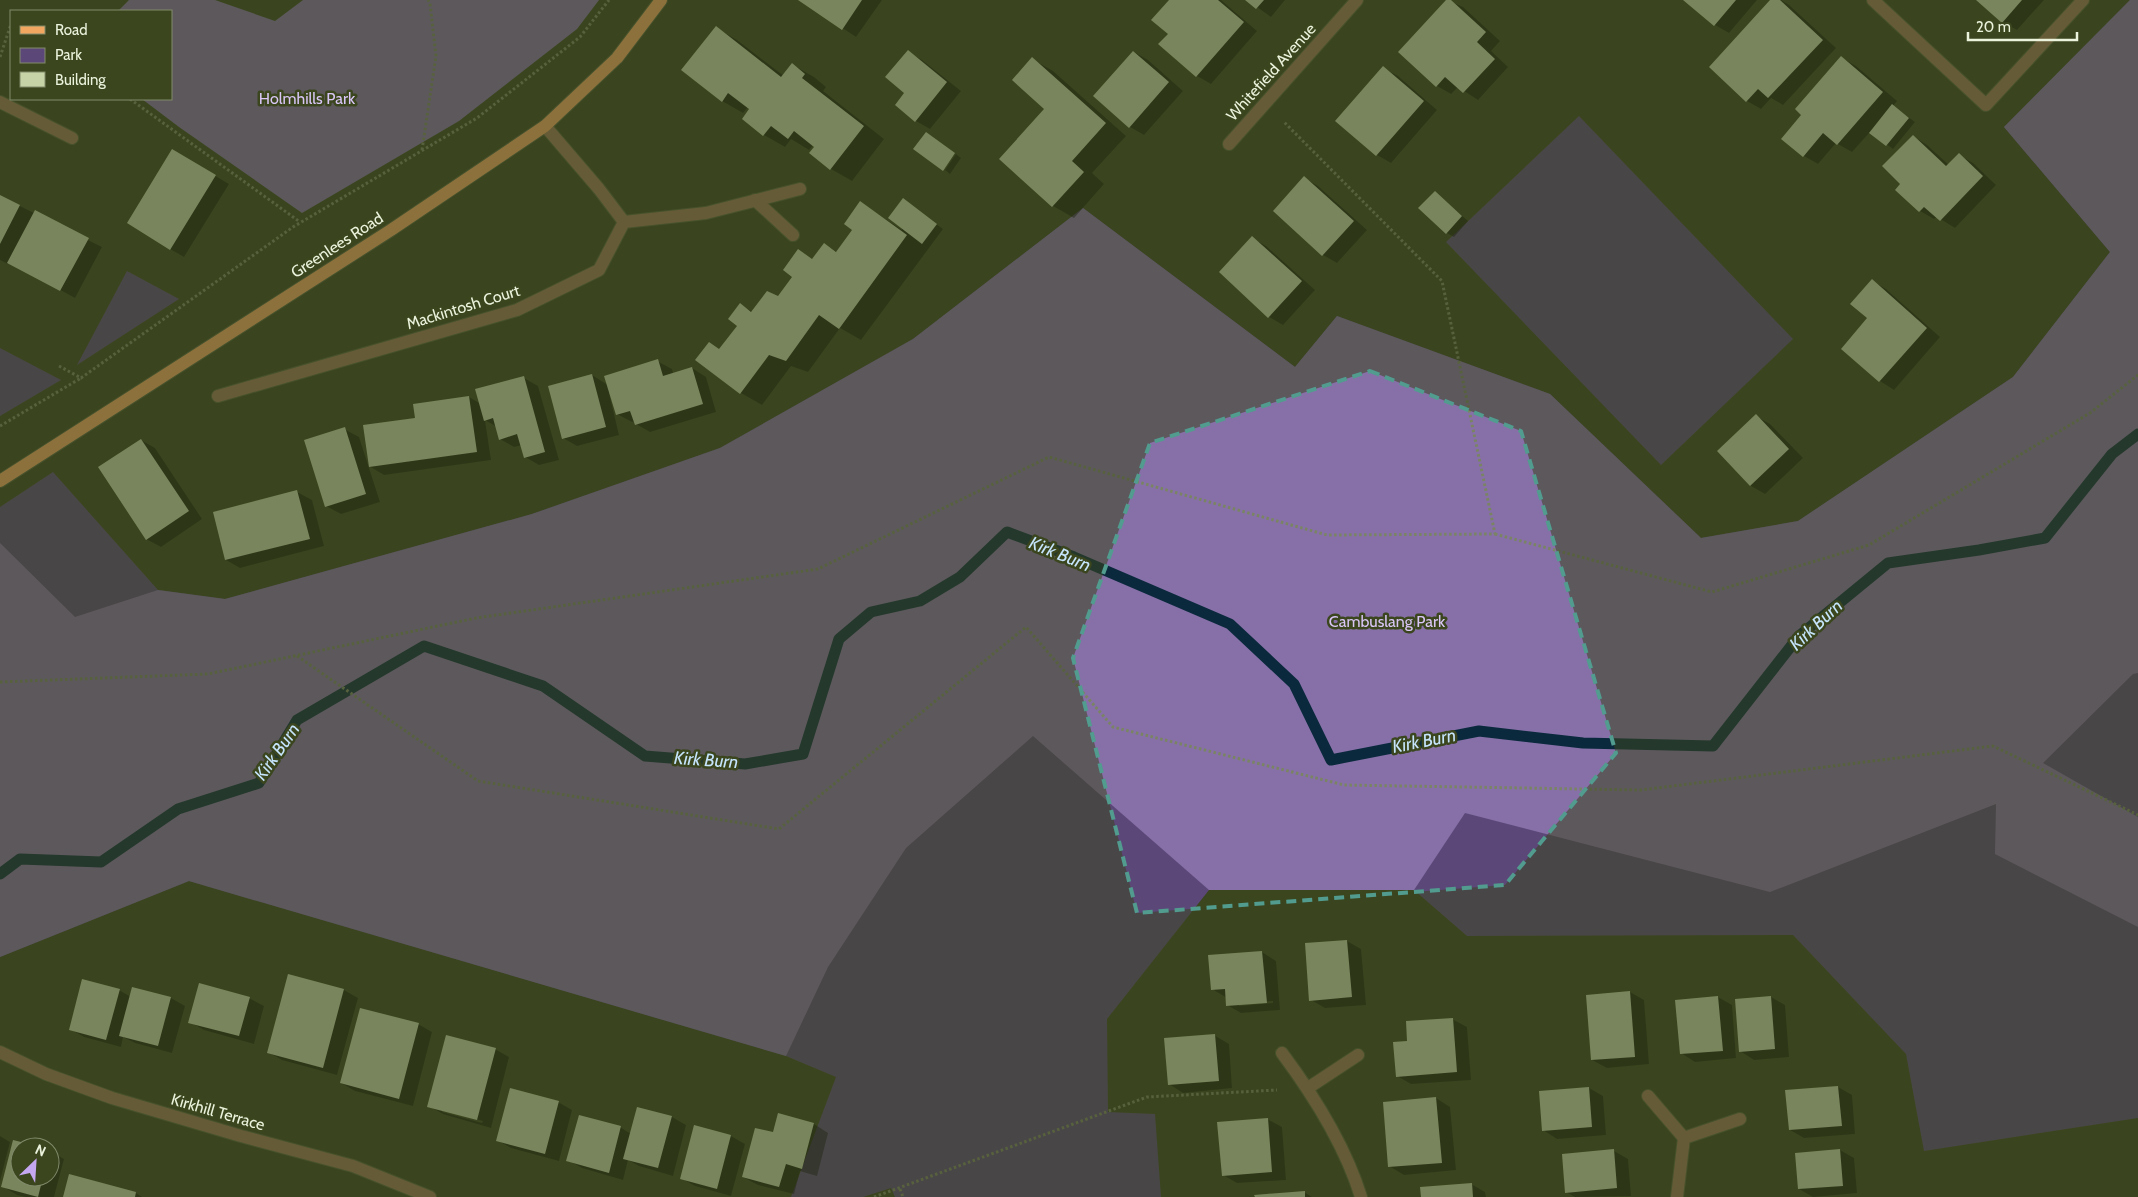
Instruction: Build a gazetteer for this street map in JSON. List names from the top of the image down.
{
  "streets": {
    "main road": ["Greenlees Road"],
    "street": ["Whitefield Avenue", "Mackintosh Court", "Kirkhill Terrace"]
  },
  "water": ["Kirk Burn"],
  "parks": ["Holmhills Park", "Cambuslang Park"],
  "legend": ["Road", "Park", "Building"],
  "scale_bar": "20 m",
  "north": "top right"
}
